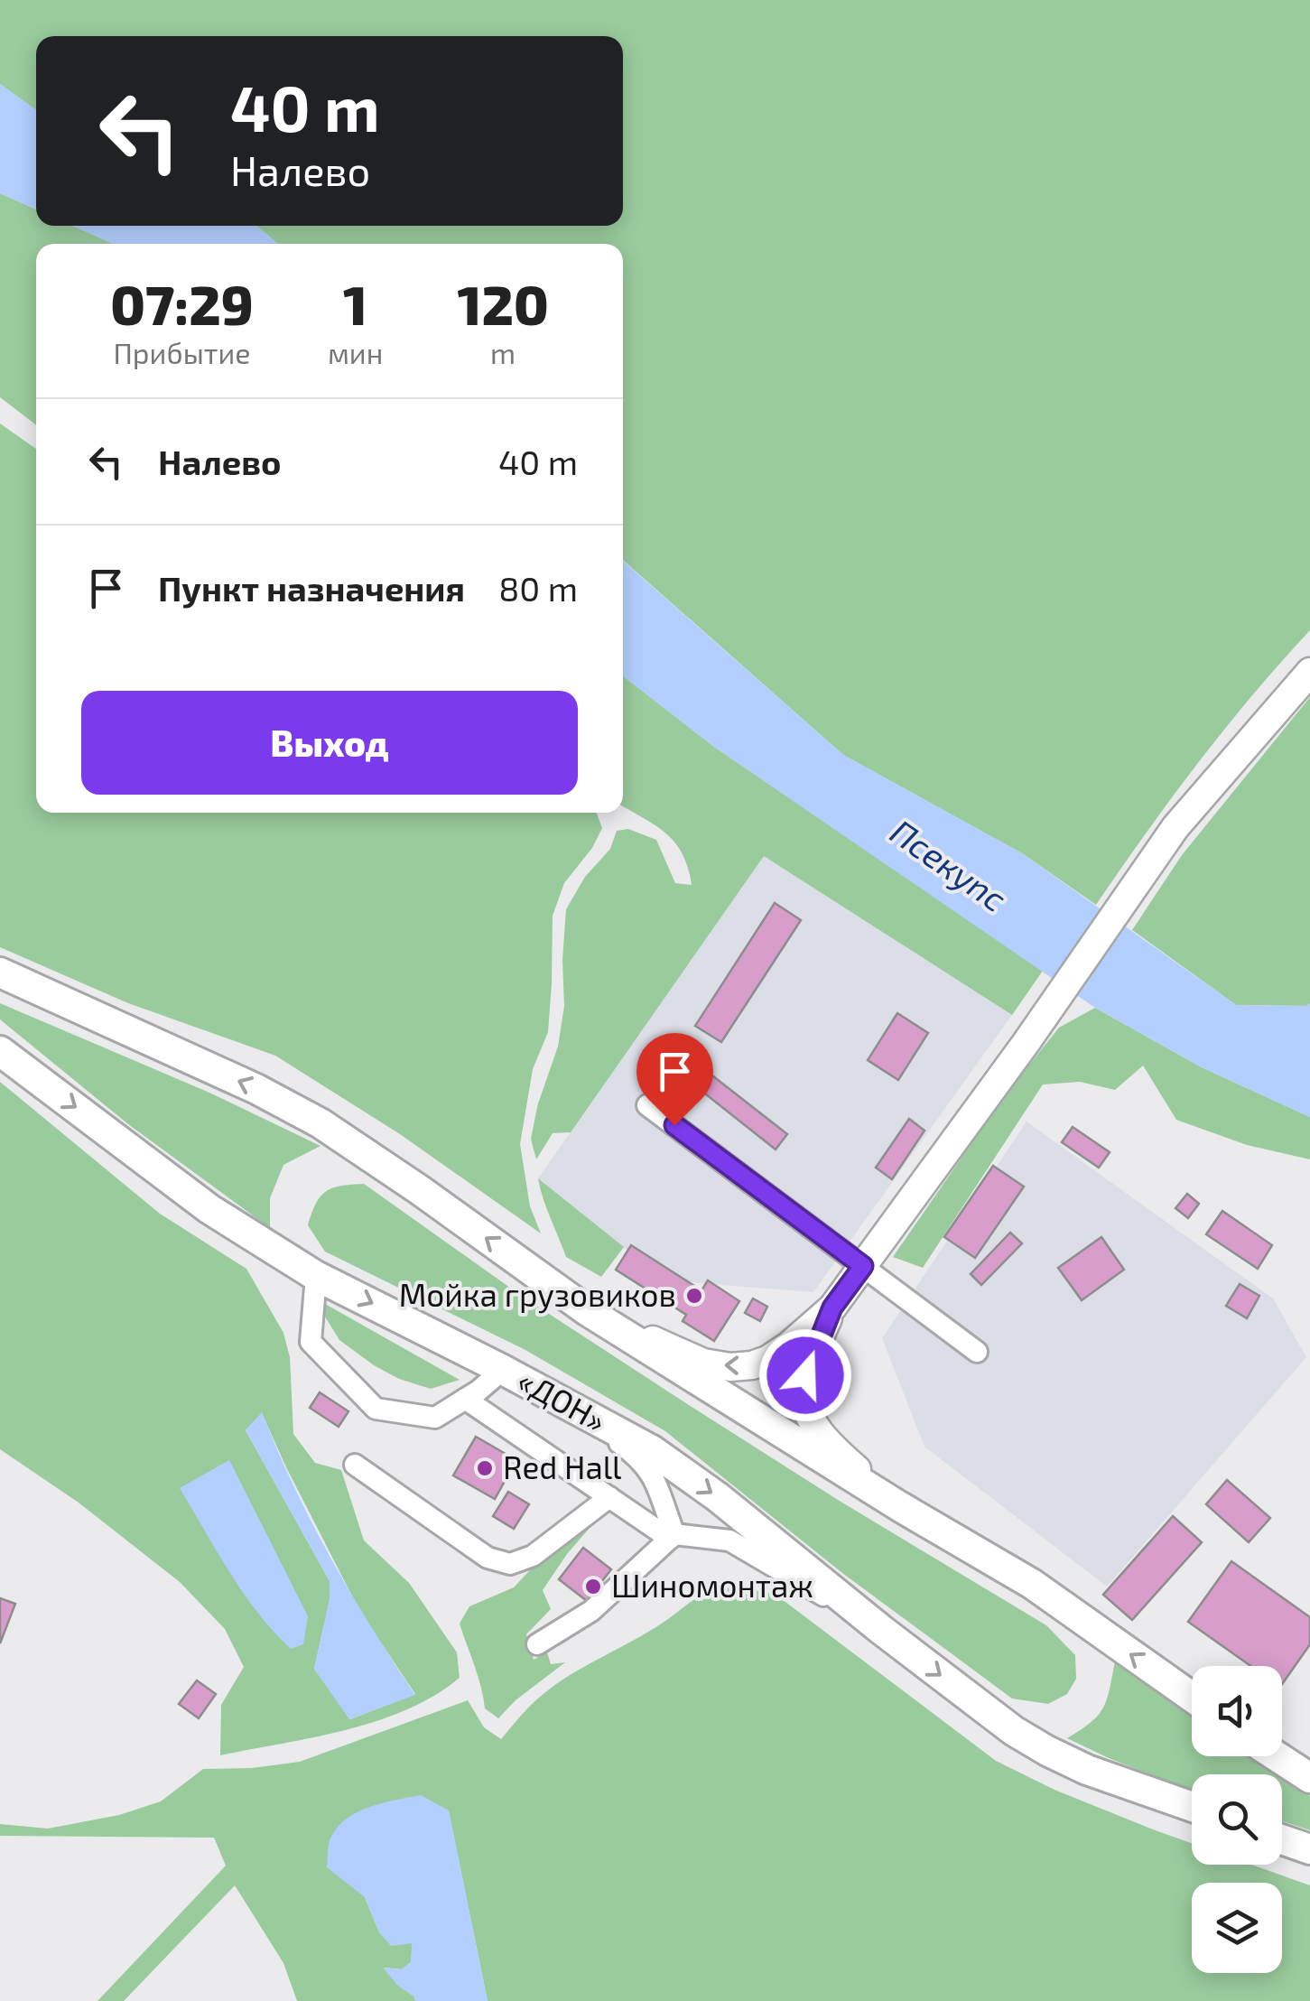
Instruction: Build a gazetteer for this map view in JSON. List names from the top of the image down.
{
  "streets": {
    "highway": ["«ДОН»"]
  },
  "water": ["Псекупс"],
  "places": ["Мойка грузовиков", "Red Hall", "Шиномонтаж"],
  "page": {
    "turn": ["40 m", "Налево"],
    "eta": [
      "07:29",
      "Прибытие",
      "1",
      "мин",
      "120",
      "m"
    ],
    "list": [
      {
        "name": "Налево",
        "value": "40 m"
      },
      {
        "name": "Пункт назначения",
        "value": "80 m"
      }
    ],
    "buttons": "Выход"
  }
}
